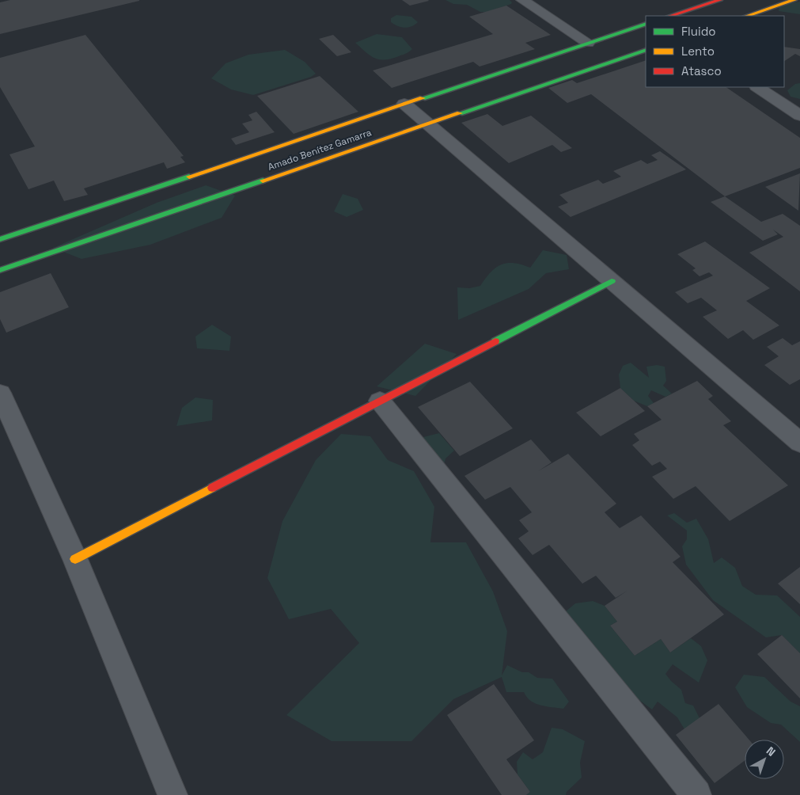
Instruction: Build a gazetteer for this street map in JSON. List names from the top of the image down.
{
  "streets": {
    "main road": ["Amado Benítez Gamarra"]
  },
  "legend": ["Fluido", "Lento", "Atasco"],
  "north": "top right"
}
